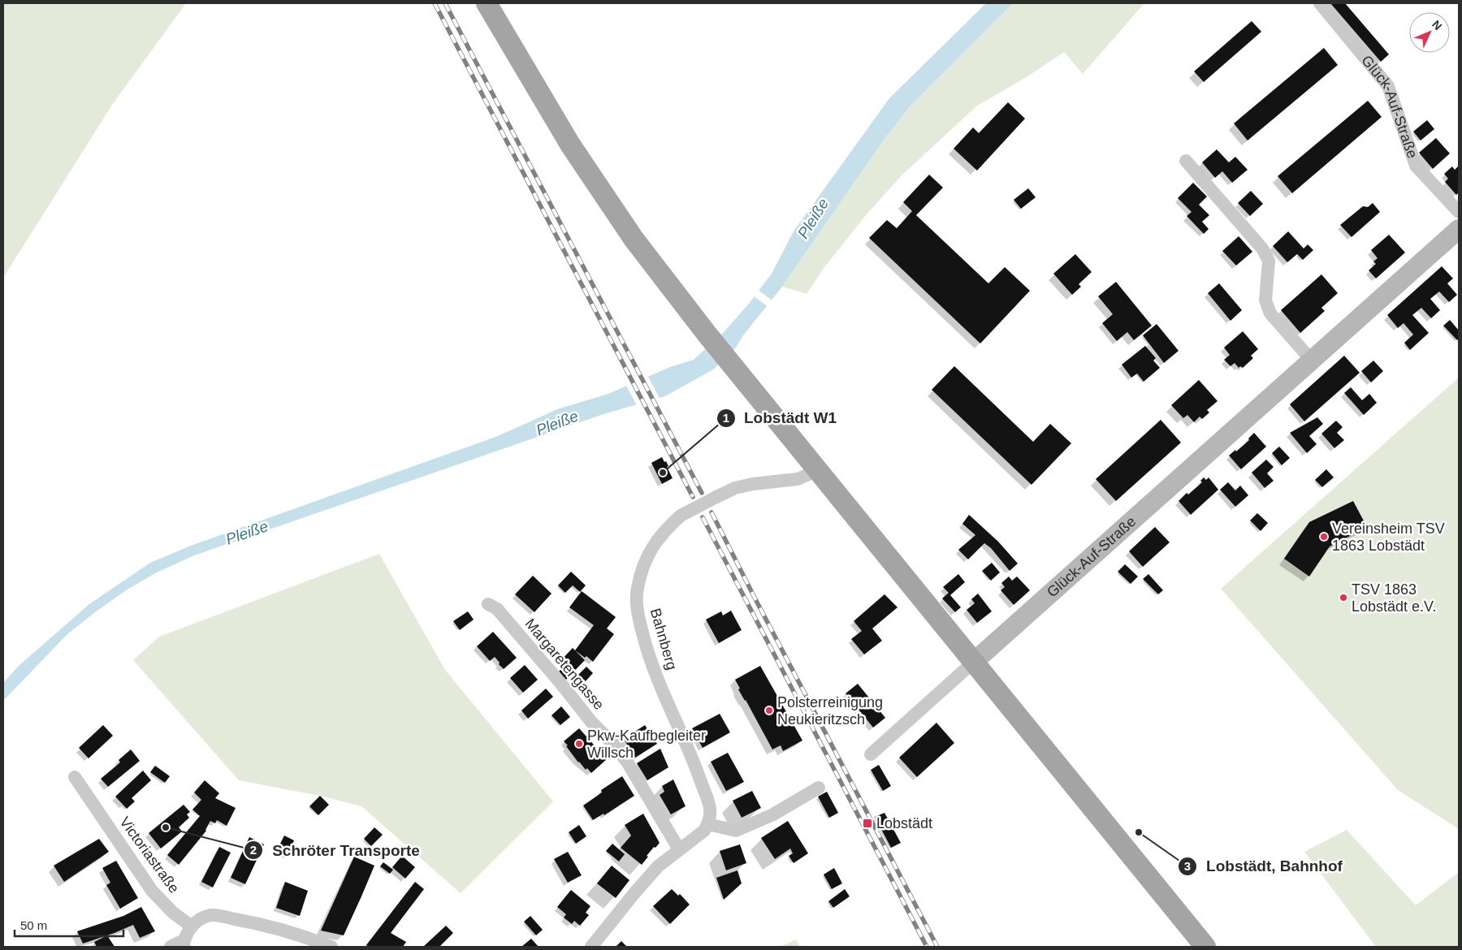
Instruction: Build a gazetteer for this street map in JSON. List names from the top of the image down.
{
  "streets": {
    "main road": ["Glück-Auf-Straße"],
    "street": ["Bahnberg", "Margaretengasse", "Victoriastraße"]
  },
  "water": ["Pleiße"],
  "places": {
    "other": [
      "Lobstädt W1",
      "Vereinsheim TSV 1863 Lobstädt",
      "TSV 1863 Lobstädt e.V.",
      "Polsterreinigung Neukieritzsch",
      "Pkw-Kaufbegleiter Willsch",
      "Schröter Transporte",
      "Lobstädt, Bahnhof"
    ],
    "transit": ["Lobstädt"]
  },
  "scale_bar": "50 m",
  "north": "top right"
}
